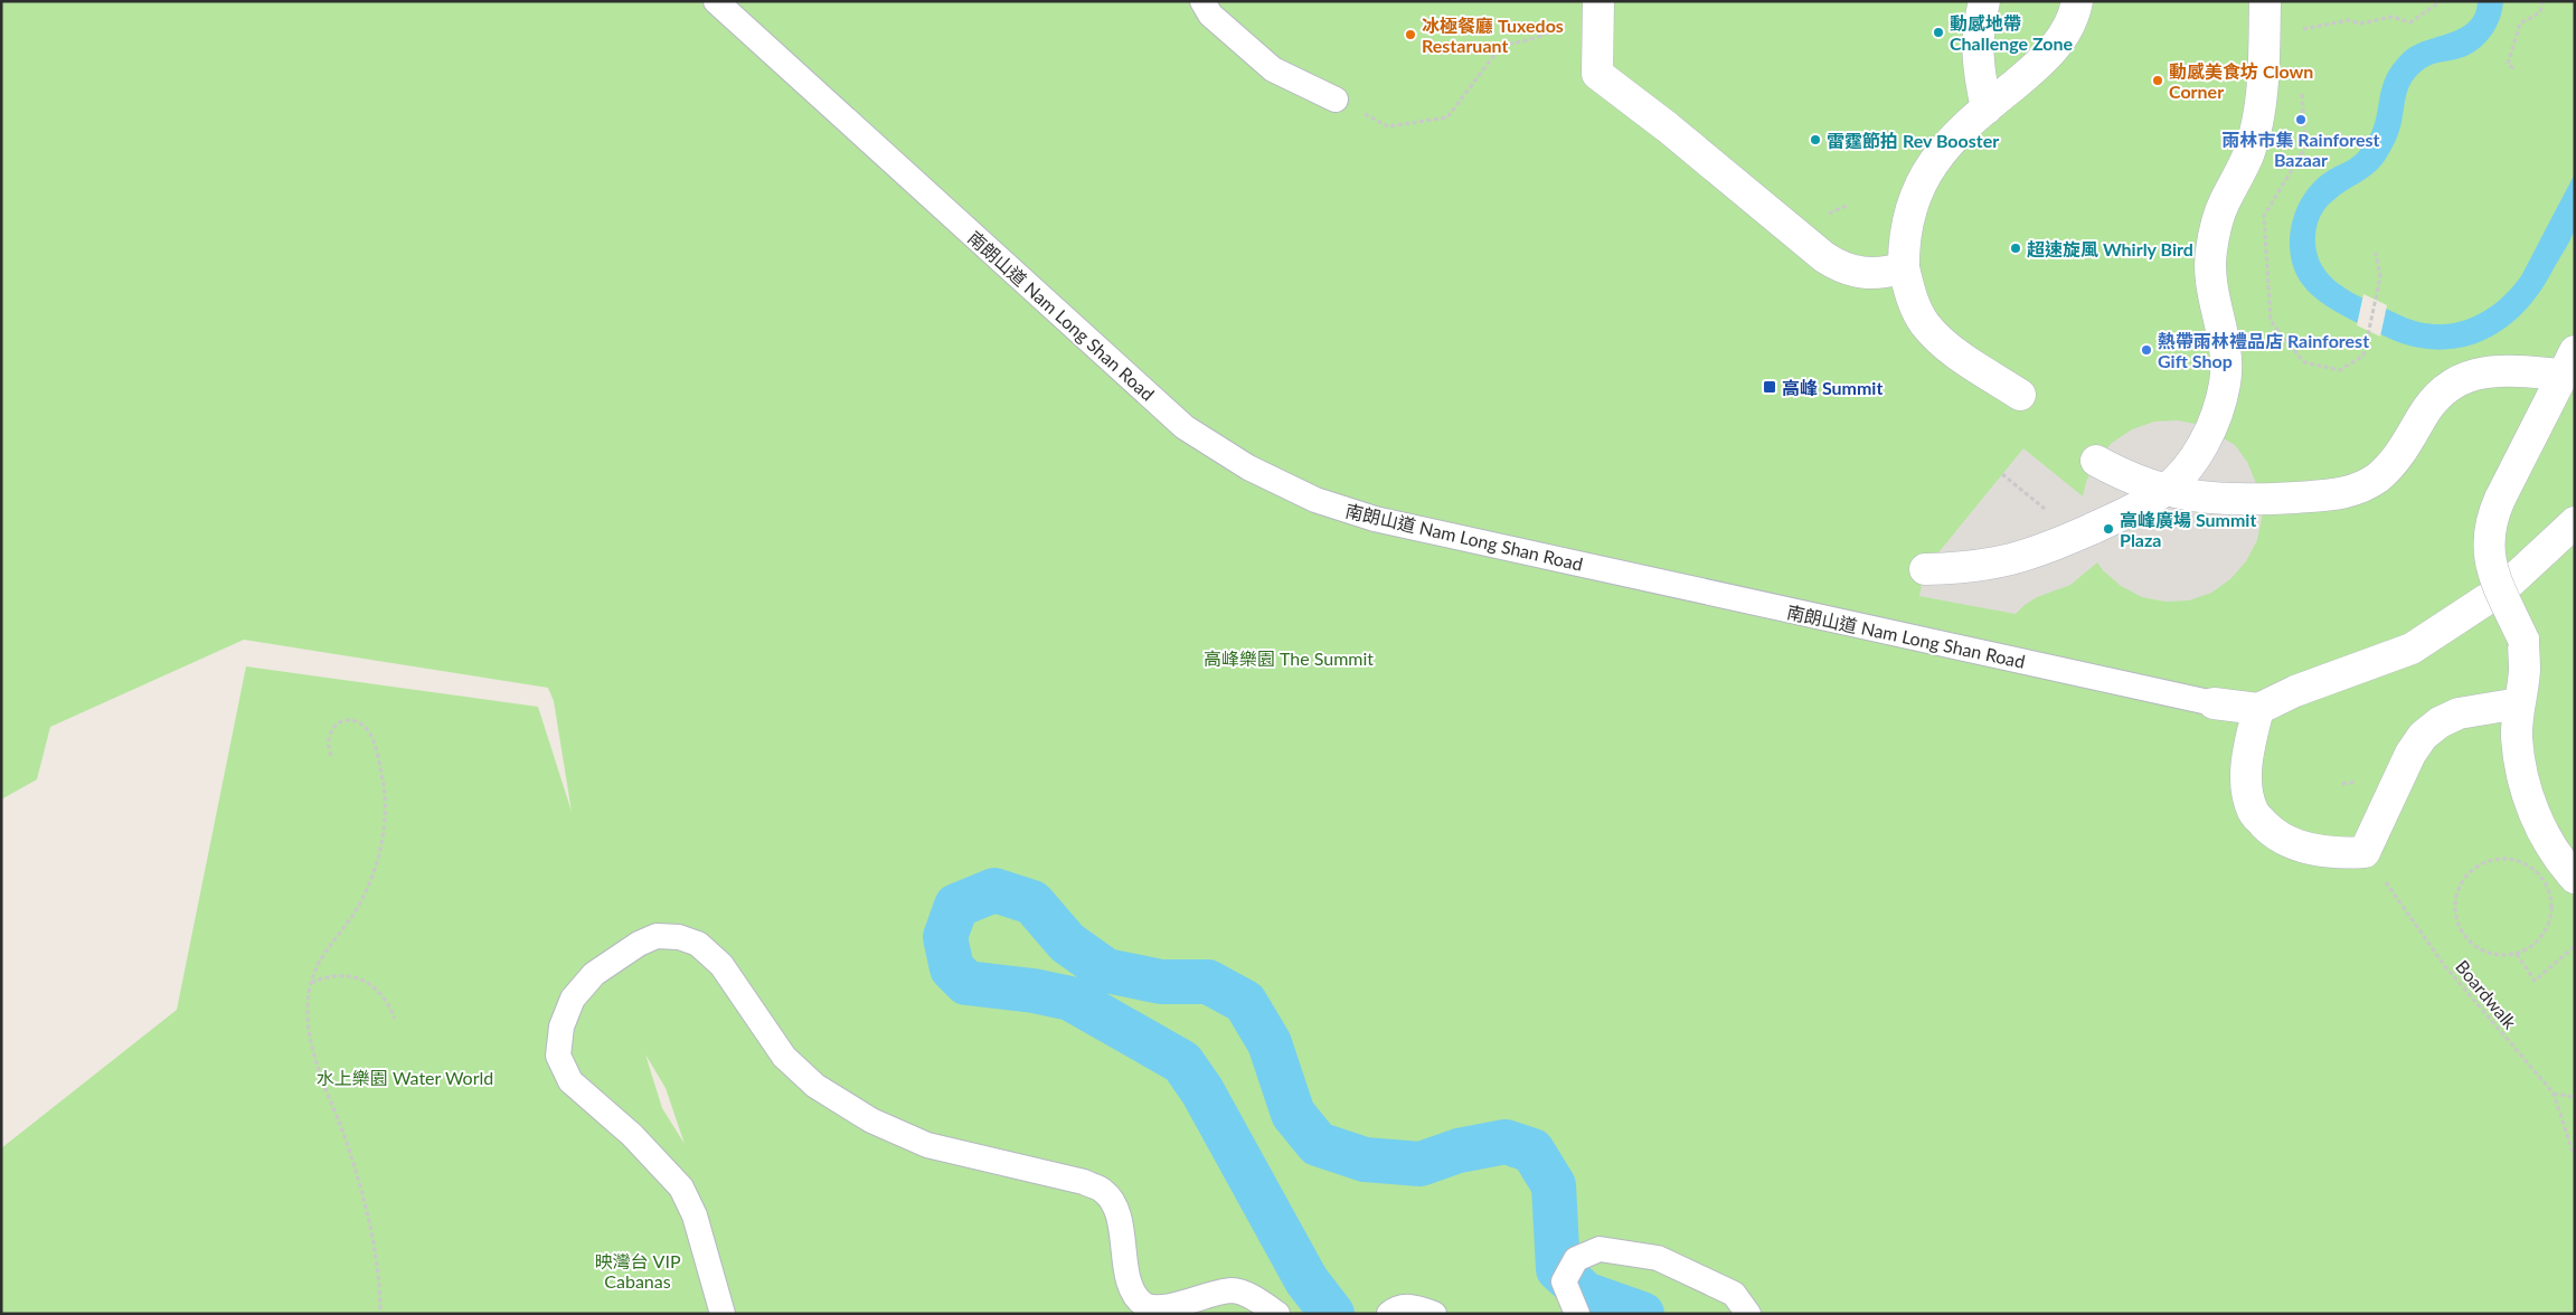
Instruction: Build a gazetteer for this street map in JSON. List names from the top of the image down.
{
  "streets": {
    "lane": ["南朗山道 Nam Long Shan Road"],
    "path": ["Boardwalk"]
  },
  "parks": ["高峰樂園 The Summit", "水上樂園 Water World", "映灣台 VIP Cabanas"],
  "places": {
    "other": [
      "動感地帶 Challenge Zone",
      "冰極餐廳 Tuxedos Restaruant",
      "動感美食坊 Clown Corner",
      "雨林市集 Rainforest Bazaar",
      "雷霆節拍 Rev Booster",
      "超速旋風 Whirly Bird",
      "熱帶雨林禮品店 Rainforest Gift Shop",
      "高峰廣場 Summit Plaza"
    ],
    "transit": ["高峰 Summit"]
  }
}
